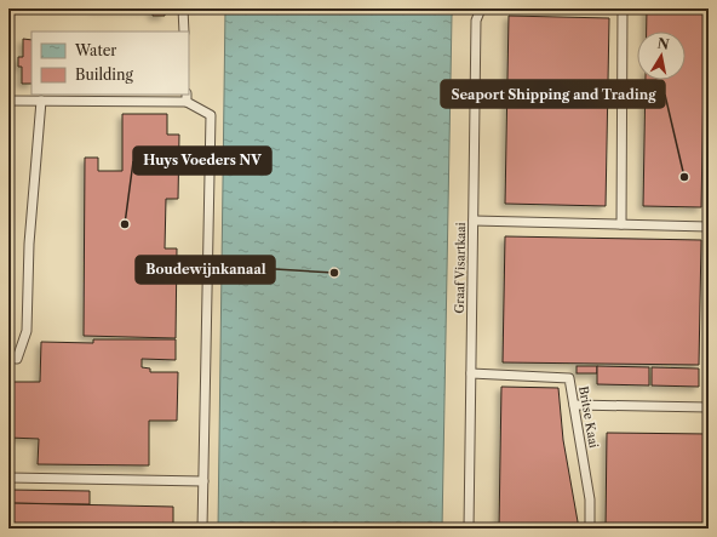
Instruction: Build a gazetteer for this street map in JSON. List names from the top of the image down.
{
  "streets": {
    "lane": ["Graaf Visartkaai", "Britse Kaai"]
  },
  "crossings": [
    ["Graaf Visartkaai", "Britse Kaai"]
  ],
  "places": ["Seaport Shipping and Trading", "Huys Voeders NV", "Boudewijnkanaal"],
  "legend": ["Water", "Building"],
  "north": "top"
}
